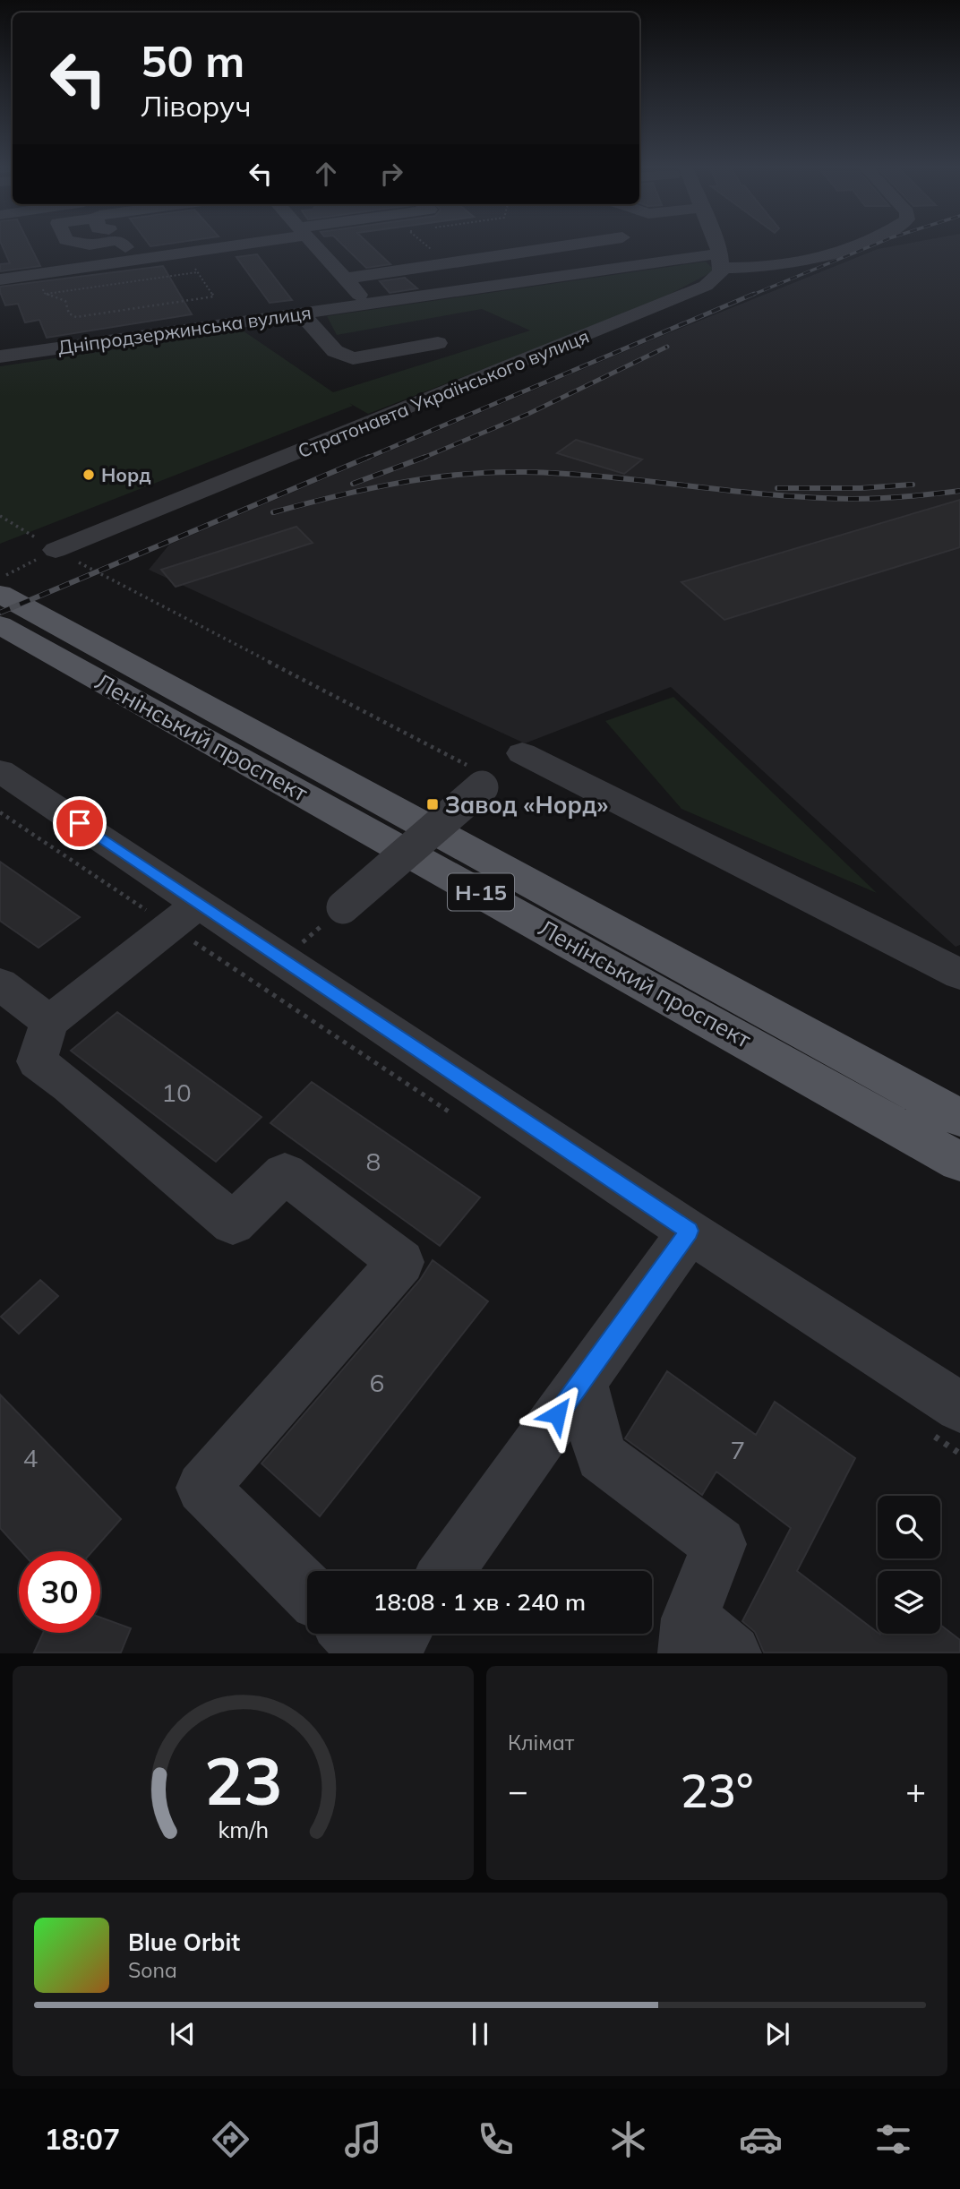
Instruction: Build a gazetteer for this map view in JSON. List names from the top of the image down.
{
  "streets": {
    "main road": ["Ленінський проспект", "Н-15"],
    "street": ["Дніпродзержинська вулиця", "Стратонавта Українського вулиця"]
  },
  "crossings": [
    ["Дніпродзержинська вулиця", "Стратонавта Українського вулиця"]
  ],
  "places": {
    "other": ["Норд"],
    "transit": ["Завод «Норд»"]
  },
  "house_numbers": [
    "10",
    "8",
    "6",
    "7",
    "4"
  ],
  "page": {
    "turn": ["50 m", "Ліворуч"],
    "limit": "30",
    "trip": "18:08 · 1 хв · 240 m",
    "tile": "Клімат",
    "heat": ["−", "23°", "+"],
    "song": ["Blue Orbit", "Sona"],
    "tabs": "18:07",
    "gauge": ["23", "km/h"]
  }
}
